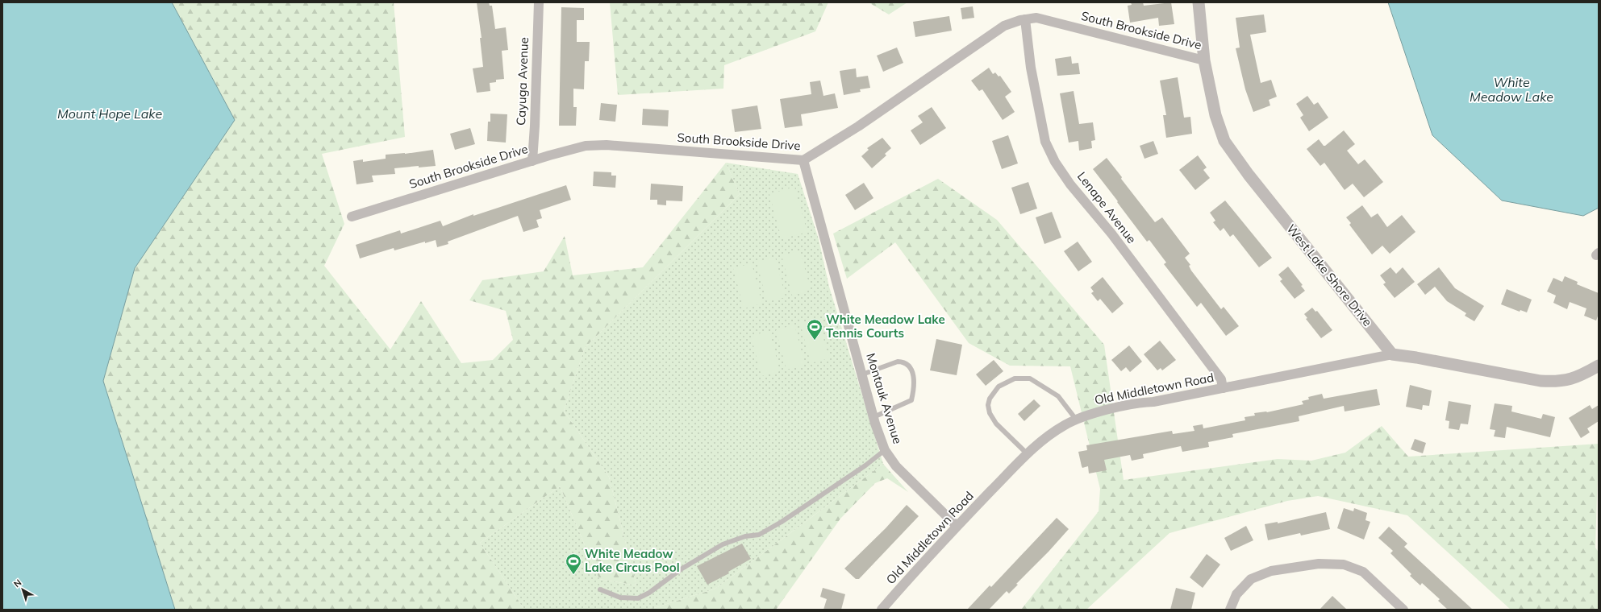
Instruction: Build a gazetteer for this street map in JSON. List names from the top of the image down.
{
  "streets": {
    "street": [
      "South Brookside Drive",
      "Cayuga Avenue",
      "Lenape Avenue",
      "West Lake Shore Drive",
      "Old Middletown Road",
      "Montauk Avenue"
    ]
  },
  "crossings": [
    ["South Brookside Drive", "Cayuga Avenue"],
    ["South Brookside Drive", "Lenape Avenue"],
    ["South Brookside Drive", "West Lake Shore Drive"],
    ["South Brookside Drive", "Montauk Avenue"],
    ["Lenape Avenue", "Old Middletown Road"],
    ["West Lake Shore Drive", "Old Middletown Road"],
    ["Old Middletown Road", "Montauk Avenue"]
  ],
  "water": ["White Meadow Lake", "Mount Hope Lake"],
  "places": {
    "sports": ["White Meadow Lake Tennis Courts", "White Meadow Lake Circus Pool"]
  },
  "north": "top left"
}
